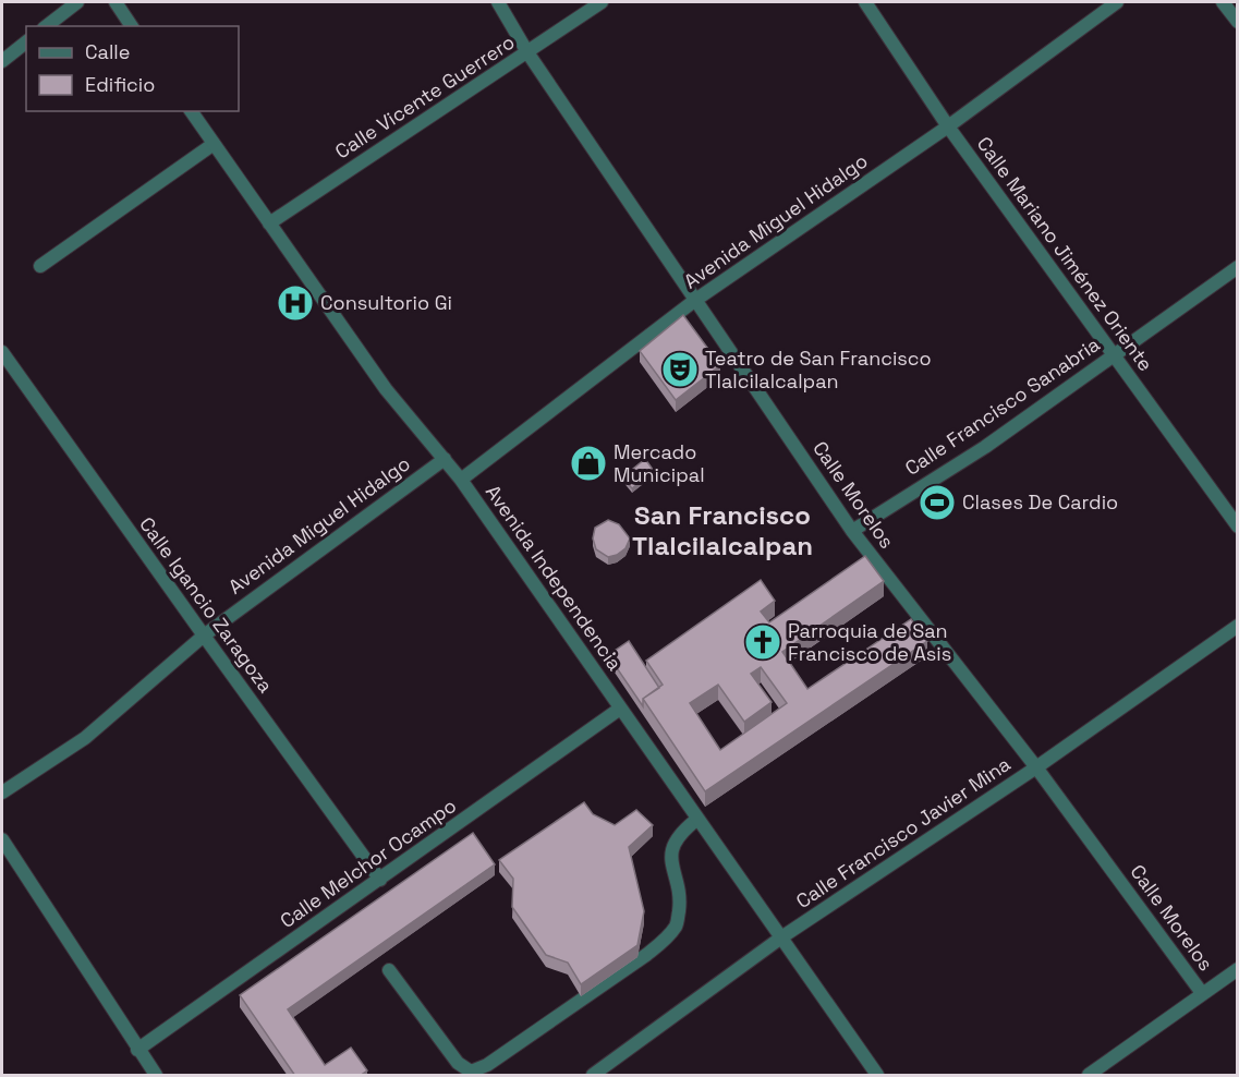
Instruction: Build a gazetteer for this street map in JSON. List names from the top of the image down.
{
  "streets": {
    "street": [
      "Calle Vicente Guerrero",
      "Avenida Miguel Hidalgo",
      "Calle Mariano Jiménez Oriente",
      "Calle Francisco Sanabria",
      "Calle Morelos",
      "Avenida Independencia",
      "Calle Igancio Zaragoza",
      "Calle Francisco Javier Mina",
      "Calle Melchor Ocampo"
    ]
  },
  "crossings": [
    ["Calle Vicente Guerrero", "Calle Morelos"],
    ["Calle Vicente Guerrero", "Avenida Independencia"],
    ["Avenida Miguel Hidalgo", "Calle Mariano Jiménez Oriente"],
    ["Avenida Miguel Hidalgo", "Calle Morelos"],
    ["Avenida Miguel Hidalgo", "Avenida Independencia"],
    ["Avenida Miguel Hidalgo", "Calle Igancio Zaragoza"],
    ["Calle Mariano Jiménez Oriente", "Calle Francisco Sanabria"],
    ["Calle Francisco Sanabria", "Calle Morelos"],
    ["Calle Morelos", "Calle Francisco Javier Mina"],
    ["Avenida Independencia", "Calle Francisco Javier Mina"],
    ["Avenida Independencia", "Calle Melchor Ocampo"],
    ["Calle Igancio Zaragoza", "Calle Melchor Ocampo"]
  ],
  "districts": ["San Francisco Tlalcilalcalpan"],
  "places": {
    "hospital": ["Consultorio Gi"],
    "theatre": ["Teatro de San Francisco Tlalcilalcalpan"],
    "shop": ["Mercado Municipal"],
    "sports": ["Clases De Cardio"],
    "church": ["Parroquia de San Francisco de Asis"]
  },
  "legend": ["Calle", "Edificio"]
}
